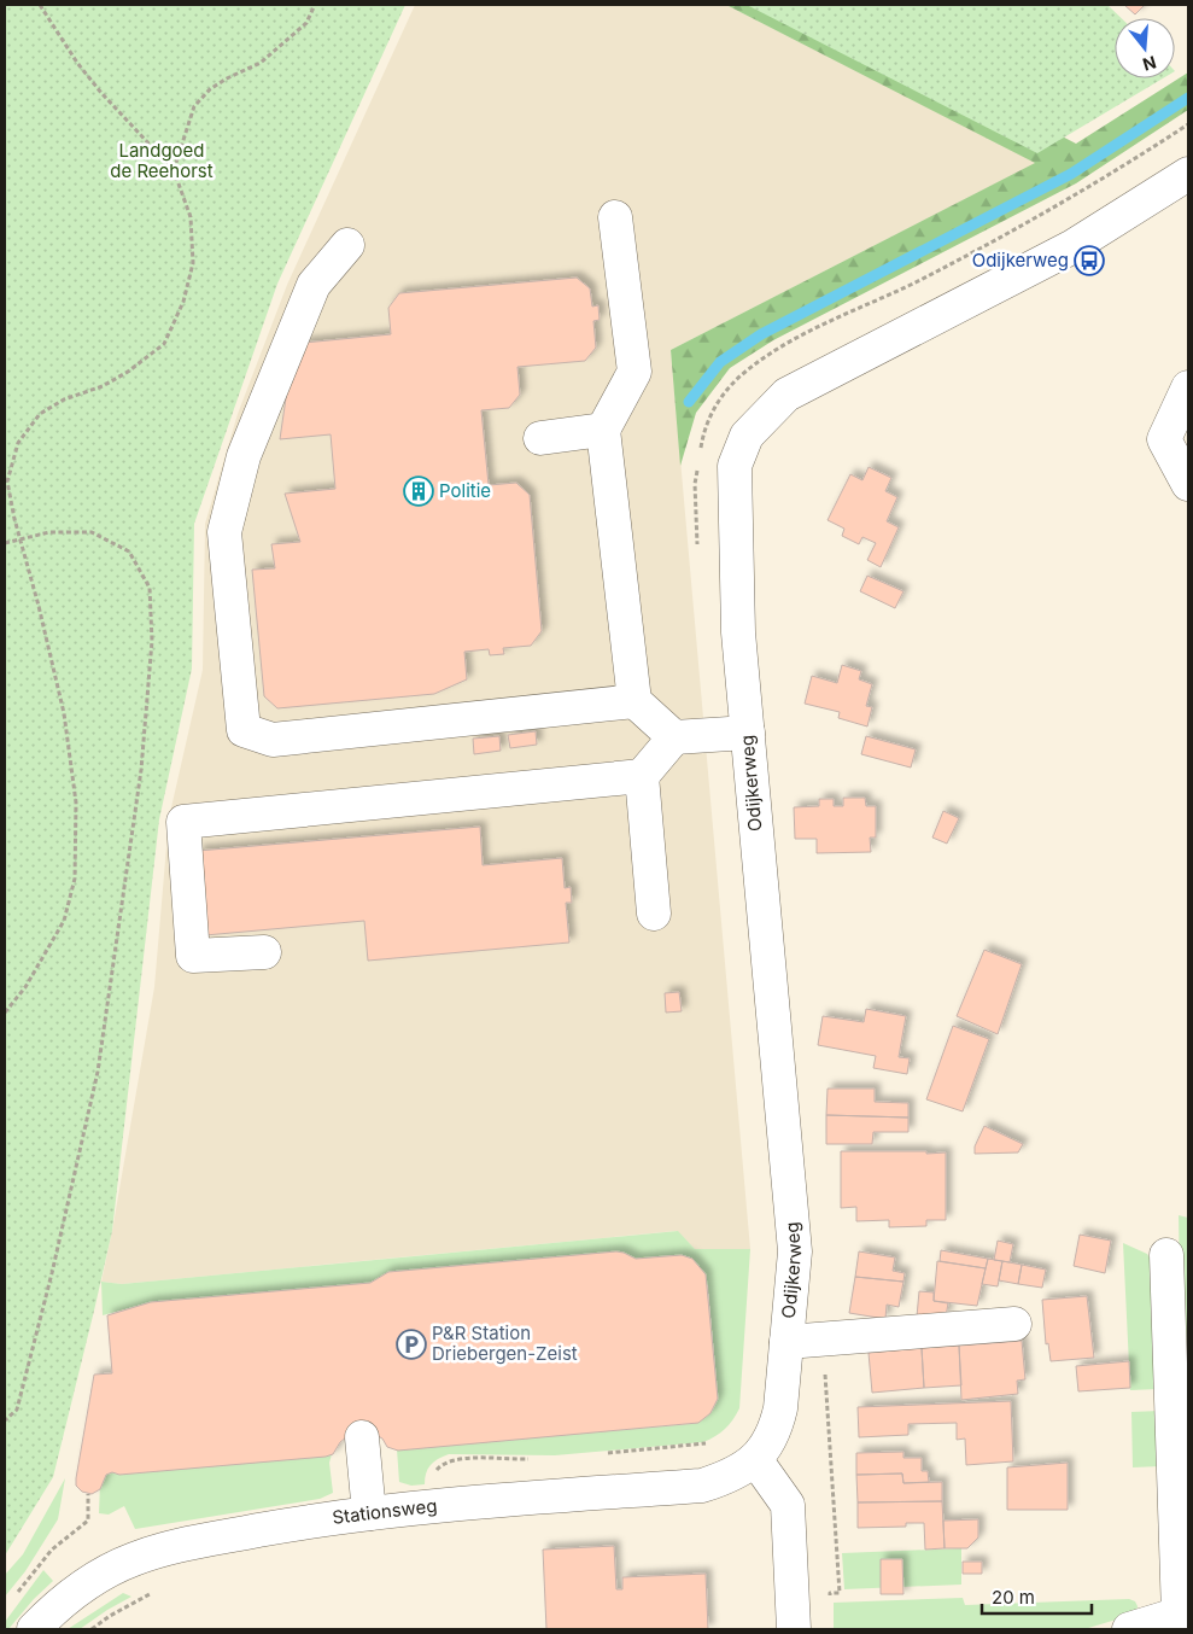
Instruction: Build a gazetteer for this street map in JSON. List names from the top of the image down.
{
  "streets": {
    "street": ["Odijkerweg", "Stationsweg"]
  },
  "crossings": [
    ["Odijkerweg", "Stationsweg"]
  ],
  "parks": ["Landgoed de Reehorst"],
  "places": {
    "bus stop": ["Odijkerweg"],
    "building": ["Politie"],
    "parking": ["P&R Station Driebergen-Zeist"]
  },
  "scale_bar": "20 m",
  "north": "bottom"
}
